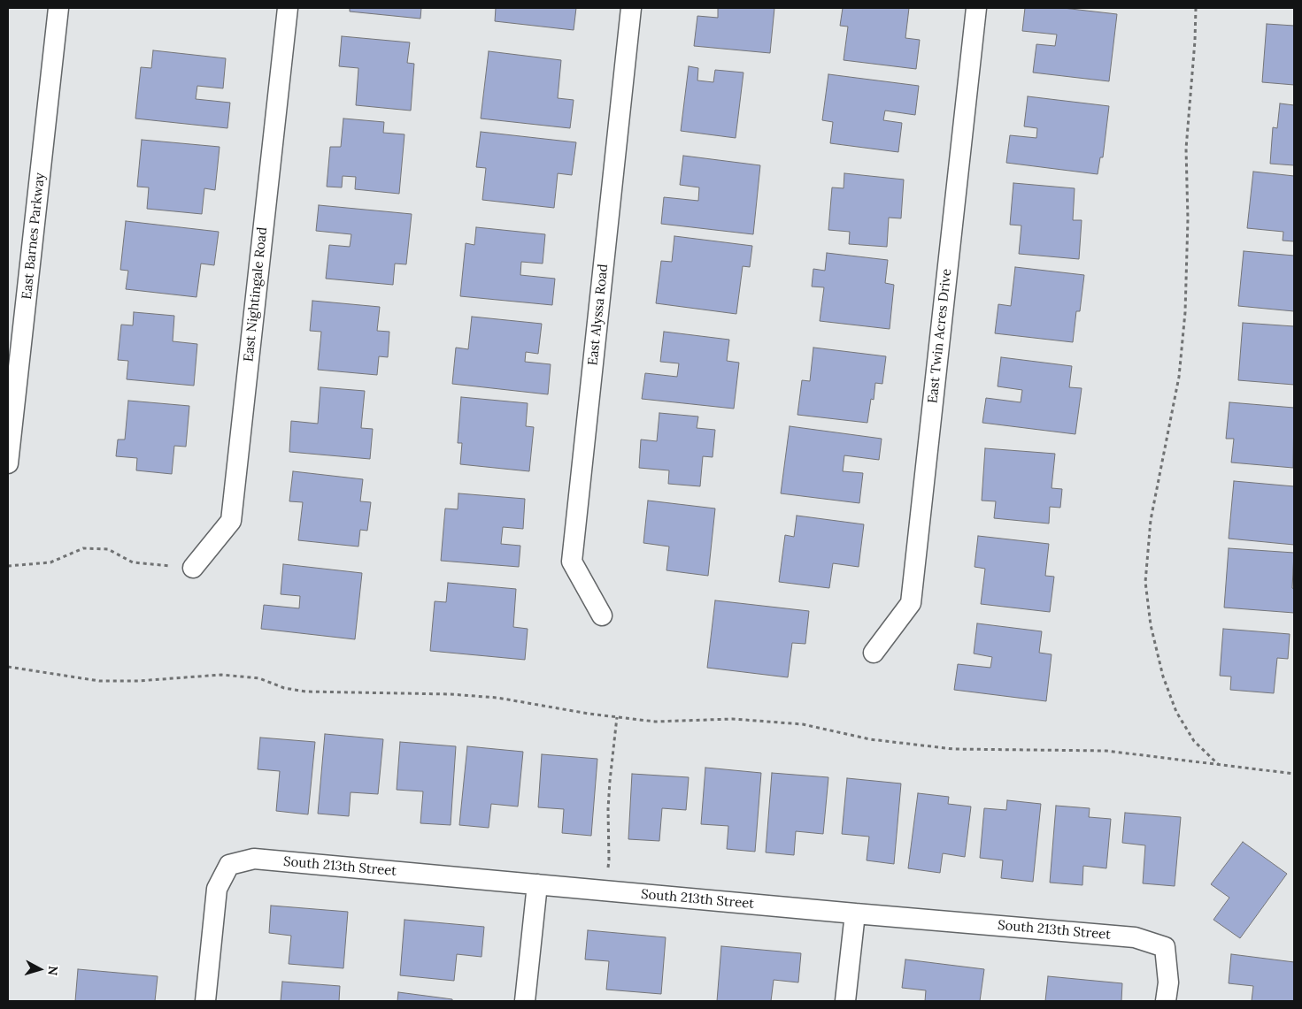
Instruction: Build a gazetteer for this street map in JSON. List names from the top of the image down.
{
  "streets": {
    "street": [
      "East Barnes Parkway",
      "East Nightingale Road",
      "East Alyssa Road",
      "East Twin Acres Drive",
      "South 213th Street"
    ]
  },
  "north": "right"
}
